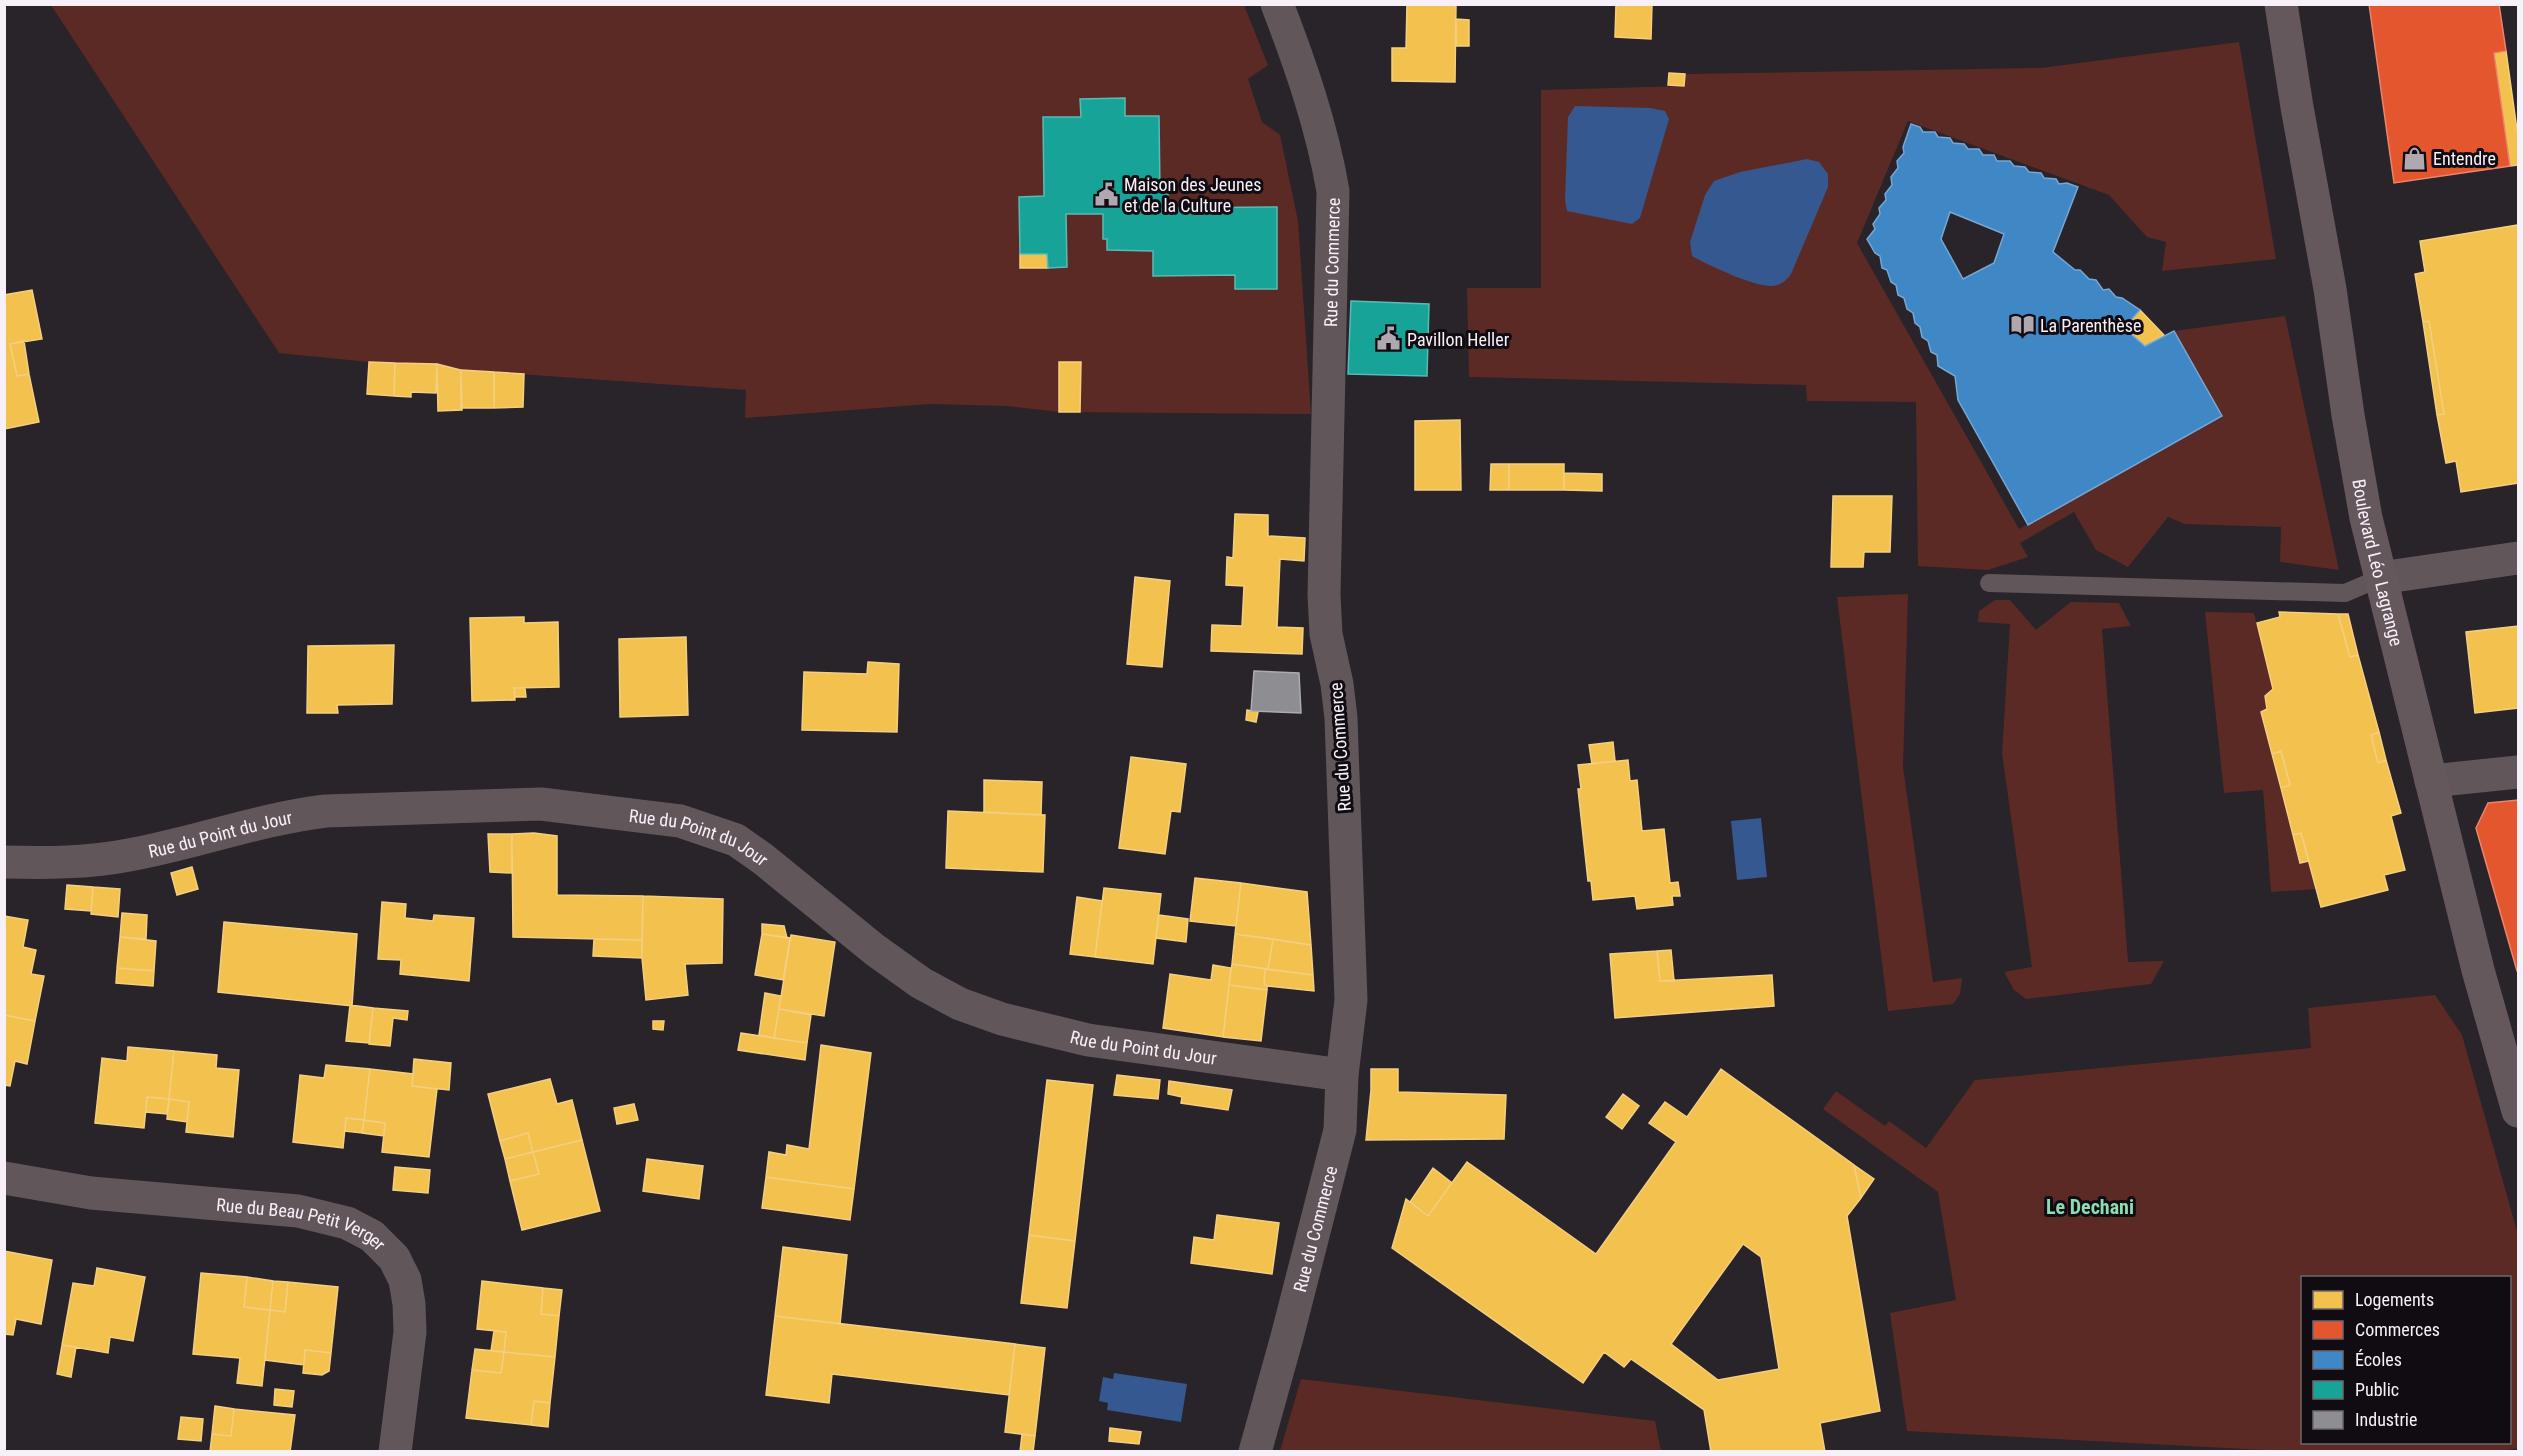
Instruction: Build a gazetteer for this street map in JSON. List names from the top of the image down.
{
  "streets": {
    "street": [
      "Rue du Commerce",
      "Boulevard Léo Lagrange",
      "Rue du Point du Jour",
      "Rue du Beau Petit Verger"
    ]
  },
  "crossings": [
    ["Rue du Commerce", "Rue du Point du Jour"]
  ],
  "districts": ["Le Dechani"],
  "places": {
    "shop": ["Entendre"],
    "public building": ["Maison des Jeunes et de la Culture", "Pavillon Heller"],
    "library": ["La Parenthèse"]
  },
  "legend": [
    "Logements",
    "Commerces",
    "Écoles",
    "Public",
    "Industrie"
  ]
}
